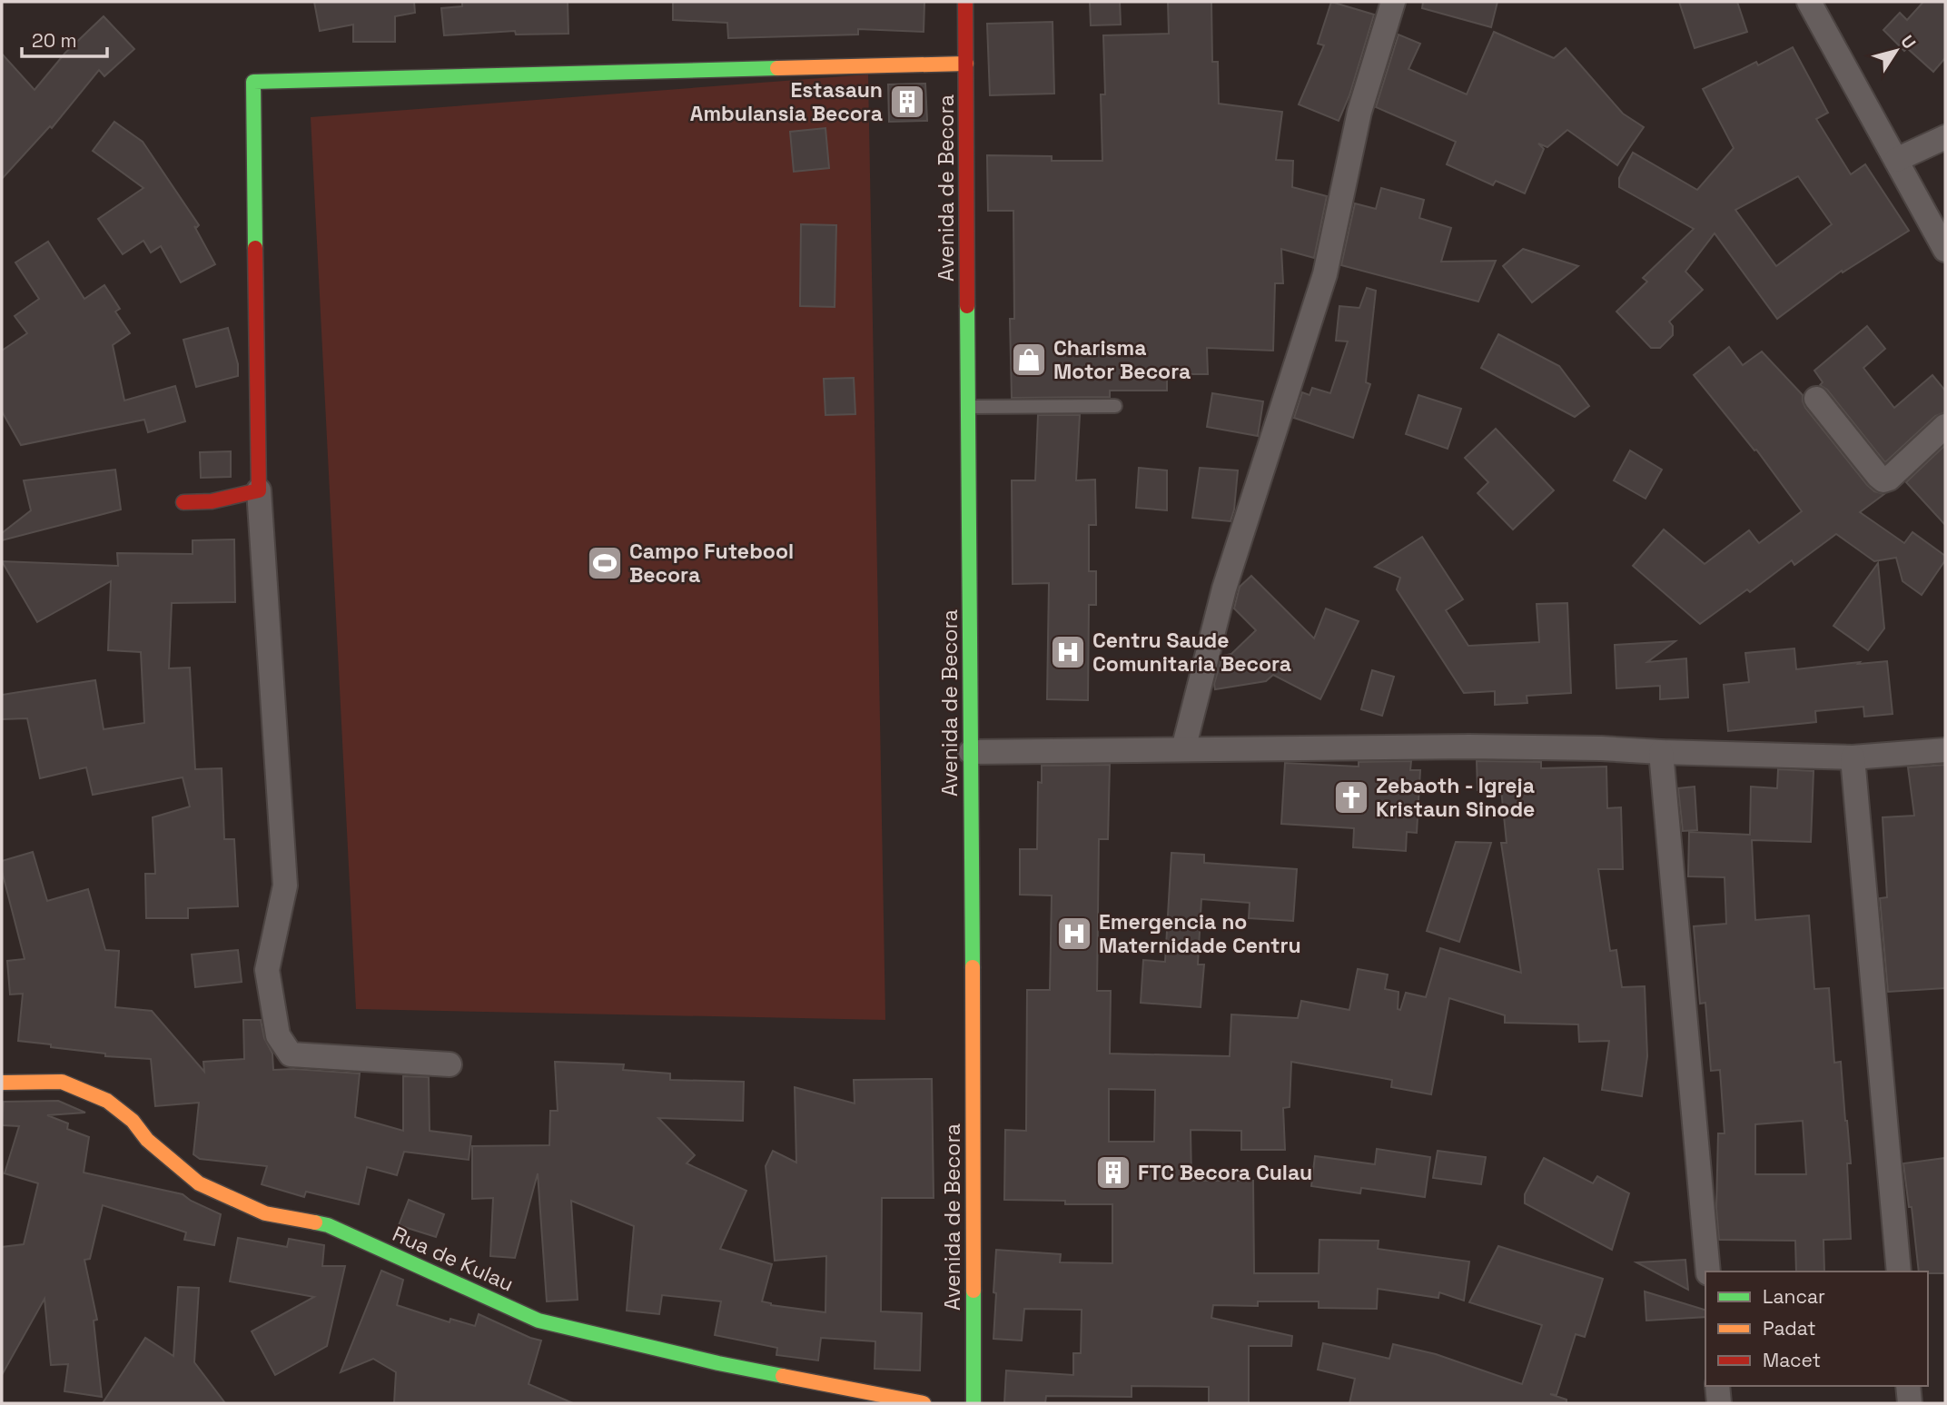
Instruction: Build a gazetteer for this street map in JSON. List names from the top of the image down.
{
  "streets": {
    "street": ["Avenida de Becora", "Rua de Kulau"]
  },
  "places": {
    "building": ["Estasaun Ambulansia Becora", "FTC Becora Culau"],
    "shop": ["Charisma Motor Becora"],
    "sports": ["Campo Futebool Becora"],
    "hospital": ["Centru Saude Comunitaria Becora", "Emergencia no Maternidade Centru"],
    "church": ["Zebaoth - Igreja Kristaun Sinode"]
  },
  "legend": ["Lancar", "Padat", "Macet"],
  "scale_bar": "20 m",
  "north": "top right"
}
